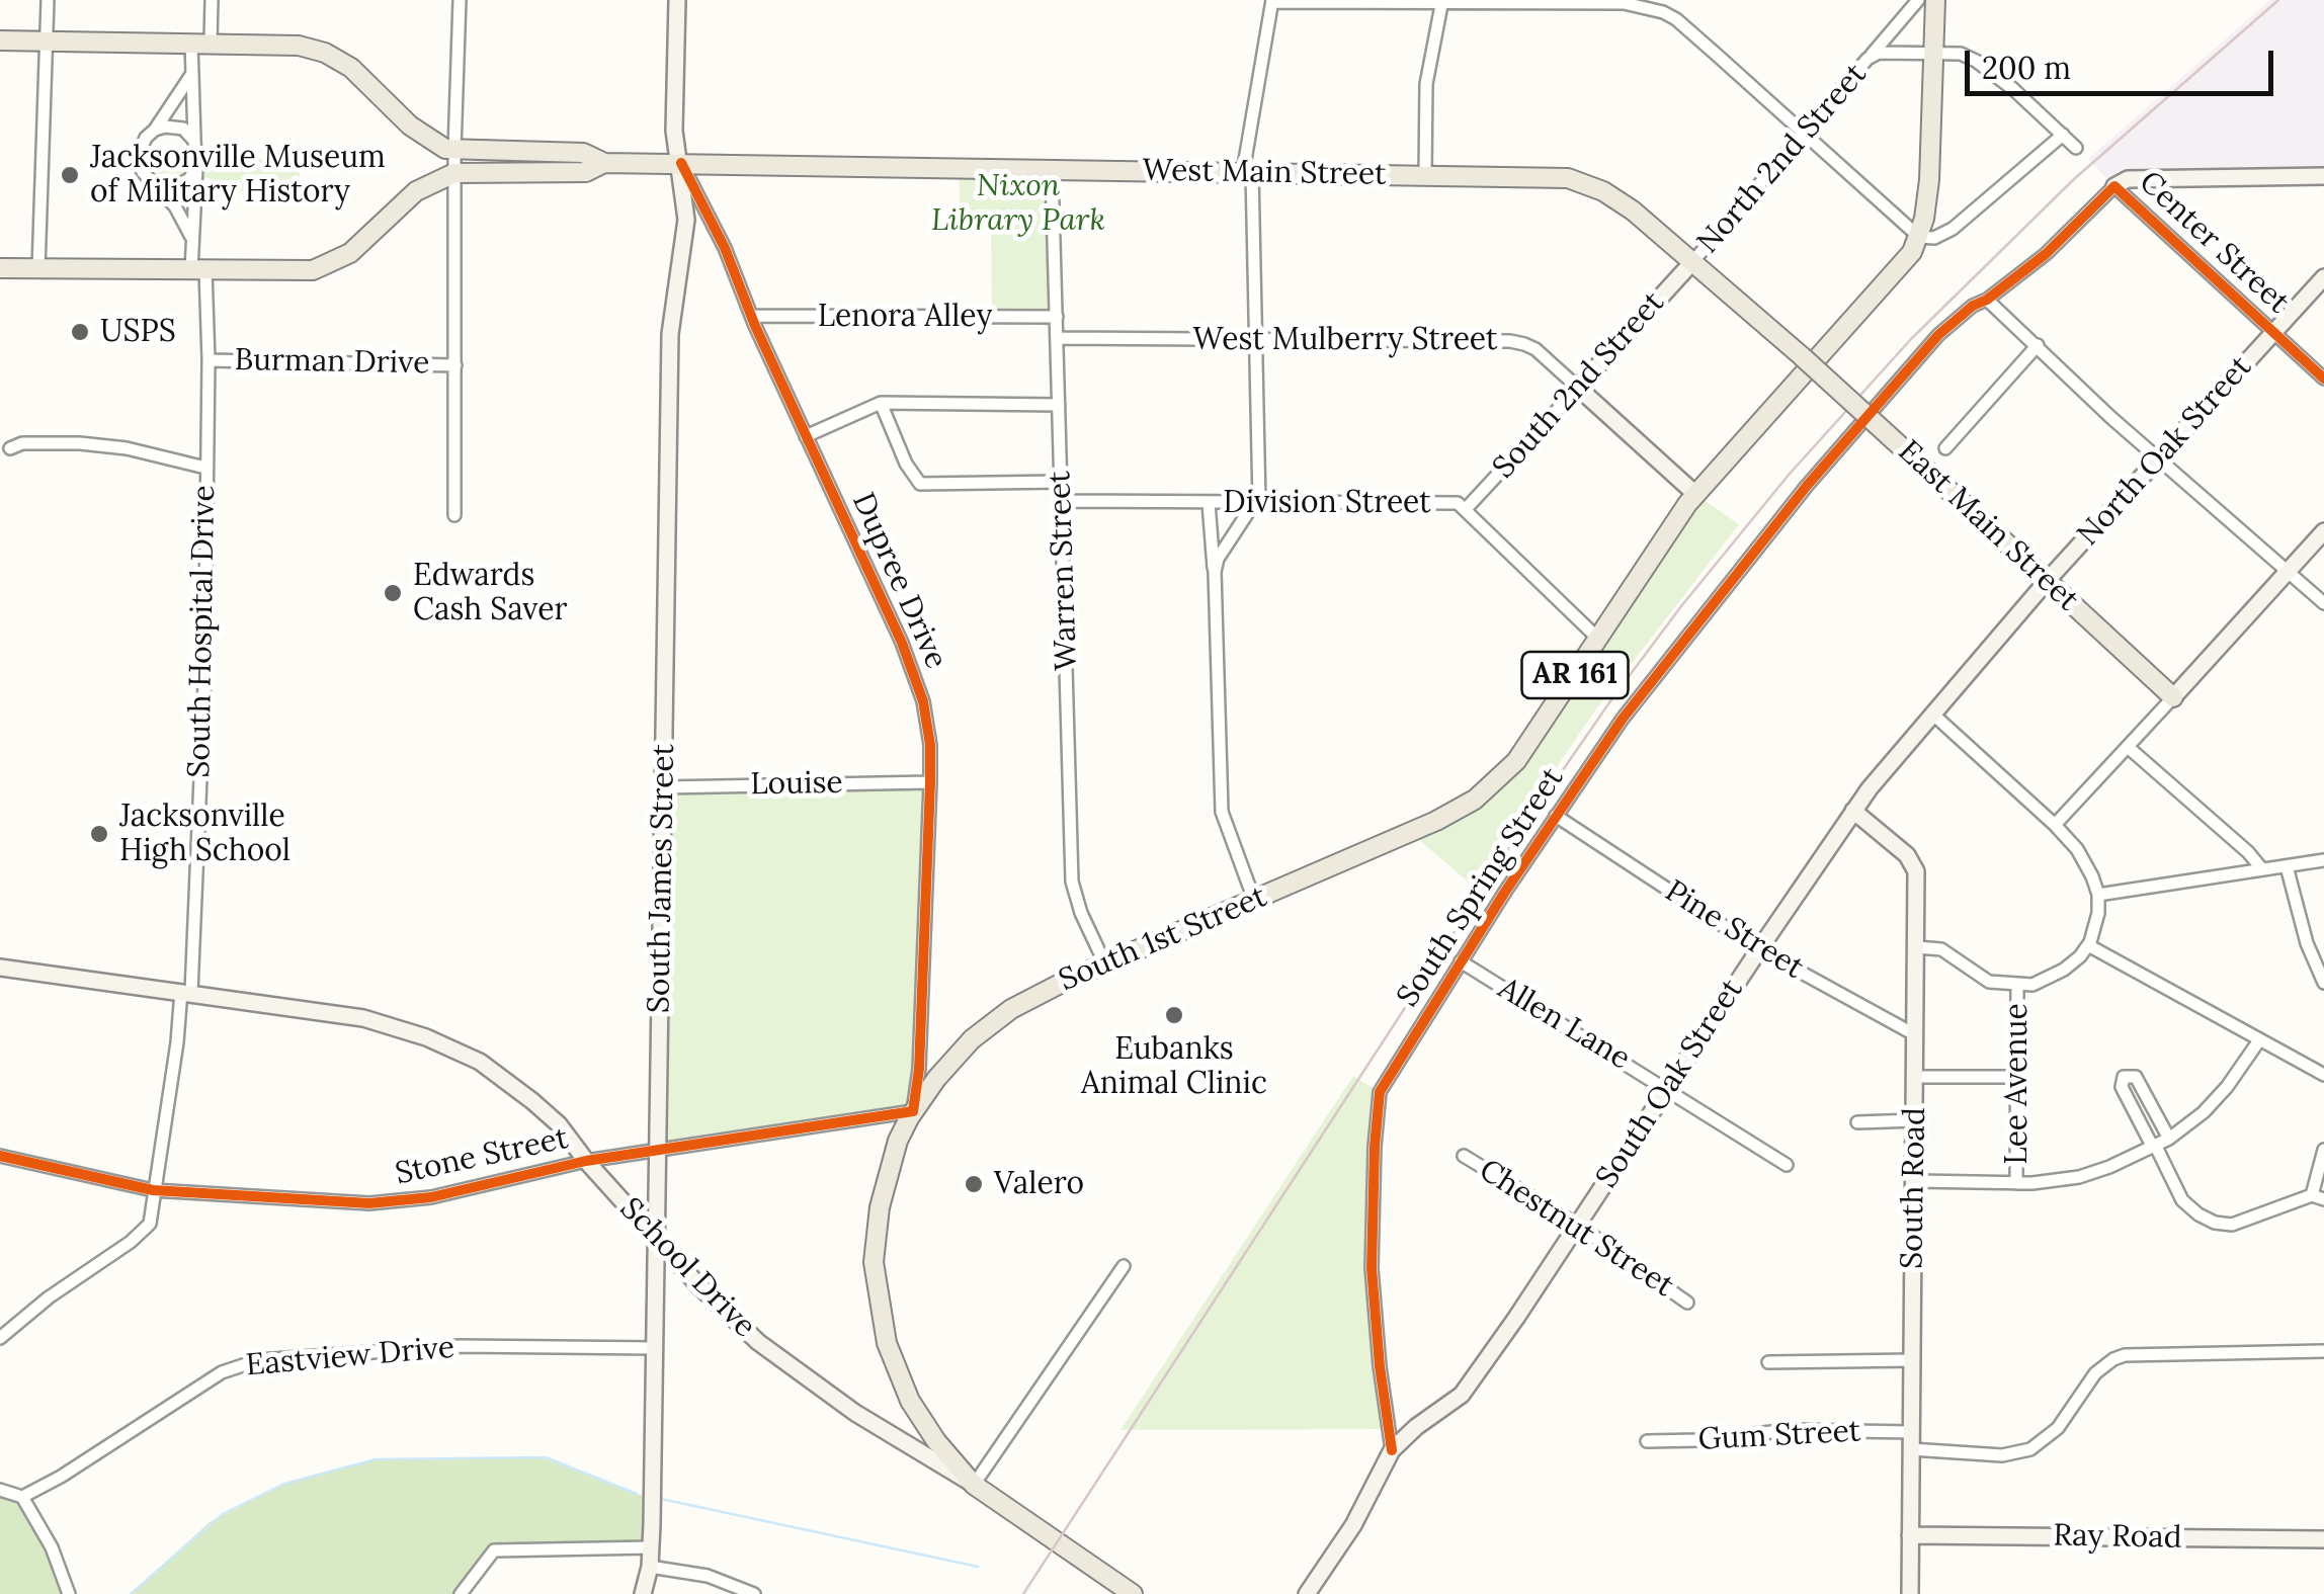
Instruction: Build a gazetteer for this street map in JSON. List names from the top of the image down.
{
  "streets": {
    "main road": [
      "West Main Street",
      "East Main Street",
      "AR 161",
      "South 1st Street"
    ],
    "street": [
      "North 2nd Street",
      "Center Street",
      "Lenora Alley",
      "West Mulberry Street",
      "Burman Drive",
      "South 2nd Street",
      "North Oak Street",
      "Division Street",
      "Warren Street",
      "Dupree Drive",
      "South Hospital Drive",
      "Louise",
      "South James Street",
      "South Spring Street",
      "Pine Street",
      "Allen Lane",
      "South Oak Street",
      "Lee Avenue",
      "Stone Street",
      "South Road",
      "Chestnut Street",
      "School Drive",
      "Eastview Drive",
      "Gum Street",
      "Ray Road"
    ]
  },
  "crossings": [
    ["North 2nd Street", "West Main Street"],
    ["North 2nd Street", "South 2nd Street"],
    ["North 2nd Street", "AR 161"],
    ["West Main Street", "South 2nd Street"],
    ["West Main Street", "East Main Street"],
    ["West Main Street", "Warren Street"],
    ["West Main Street", "Dupree Drive"],
    ["West Main Street", "South James Street"],
    ["Center Street", "North Oak Street"],
    ["Center Street", "South Spring Street"],
    ["Lenora Alley", "Warren Street"],
    ["Lenora Alley", "Dupree Drive"],
    ["West Mulberry Street", "South 2nd Street"],
    ["West Mulberry Street", "Warren Street"],
    ["West Mulberry Street", "South 1st Street"],
    ["Burman Drive", "South Hospital Drive"],
    ["South 2nd Street", "Division Street"],
    ["North Oak Street", "East Main Street"],
    ["North Oak Street", "South Oak Street"],
    ["Division Street", "Warren Street"],
    ["Division Street", "South 1st Street"],
    ["East Main Street", "South Oak Street"],
    ["Warren Street", "South 1st Street"],
    ["Dupree Drive", "Louise"],
    ["Dupree Drive", "South James Street"],
    ["Dupree Drive", "South 1st Street"],
    ["Dupree Drive", "Stone Street"],
    ["South Hospital Drive", "Stone Street"],
    ["South Hospital Drive", "School Drive"],
    ["AR 161", "South 1st Street"],
    ["Louise", "South James Street"],
    ["South James Street", "Stone Street"],
    ["South James Street", "School Drive"],
    ["South James Street", "Eastview Drive"],
    ["South Spring Street", "Pine Street"],
    ["South Spring Street", "Allen Lane"],
    ["South Spring Street", "South Oak Street"],
    ["Pine Street", "South Oak Street"],
    ["Pine Street", "South Road"],
    ["South 1st Street", "Stone Street"],
    ["South 1st Street", "School Drive"],
    ["Allen Lane", "South Oak Street"],
    ["South Oak Street", "South Road"],
    ["South Oak Street", "Chestnut Street"],
    ["Stone Street", "School Drive"],
    ["South Road", "Gum Street"],
    ["South Road", "Ray Road"]
  ],
  "parks": ["Nixon Library Park"],
  "places": [
    "Jacksonville Museum of Military History",
    "USPS",
    "Edwards Cash Saver",
    "Jacksonville High School",
    "Eubanks Animal Clinic",
    "Valero"
  ],
  "scale_bar": "200 m"
}
